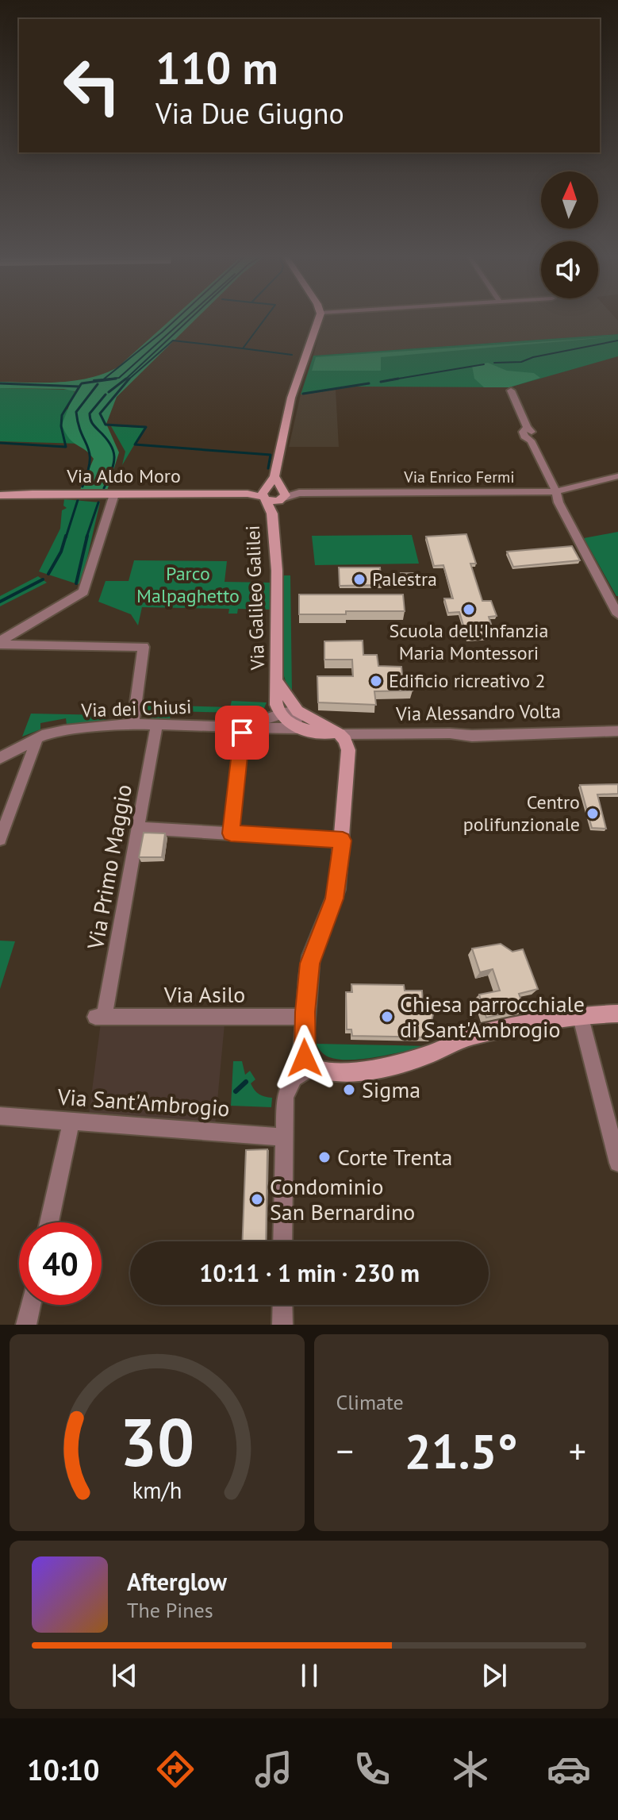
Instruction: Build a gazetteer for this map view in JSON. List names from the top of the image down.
{
  "streets": {
    "street": [
      "Via Aldo Moro",
      "Via Enrico Fermi",
      "Via Galileo Galilei",
      "Via dei Chiusi",
      "Via Alessandro Volta",
      "Via Primo Maggio",
      "Via Asilo",
      "Via Sant'Ambrogio"
    ]
  },
  "crossings": [
    ["Via Aldo Moro", "Via Enrico Fermi"],
    ["Via Aldo Moro", "Via Galileo Galilei"],
    ["Via Enrico Fermi", "Via Galileo Galilei"],
    ["Via Galileo Galilei", "Via dei Chiusi"],
    ["Via Galileo Galilei", "Via Alessandro Volta"],
    ["Via dei Chiusi", "Via Alessandro Volta"],
    ["Via dei Chiusi", "Via Primo Maggio"],
    ["Via Primo Maggio", "Via Asilo"]
  ],
  "parks": ["Parco Malpaghetto"],
  "places": [
    "Palestra",
    "Scuola dell'Infanzia Maria Montessori",
    "Edificio ricreativo 2",
    "Centro polifunzionale",
    "Chiesa parrocchiale di Sant'Ambrogio",
    "Sigma",
    "Corte Trenta",
    "Condominio San Bernardino"
  ],
  "north": "top",
  "page": {
    "turn": ["110 m", "Via Due Giugno"],
    "limit": "40",
    "trip": "10:11 · 1 min · 230 m",
    "tile": "Climate",
    "heat": ["−", "21.5°", "+"],
    "song": ["Afterglow", "The Pines"],
    "tabs": "10:10",
    "gauge": ["30", "km/h"]
  }
}
